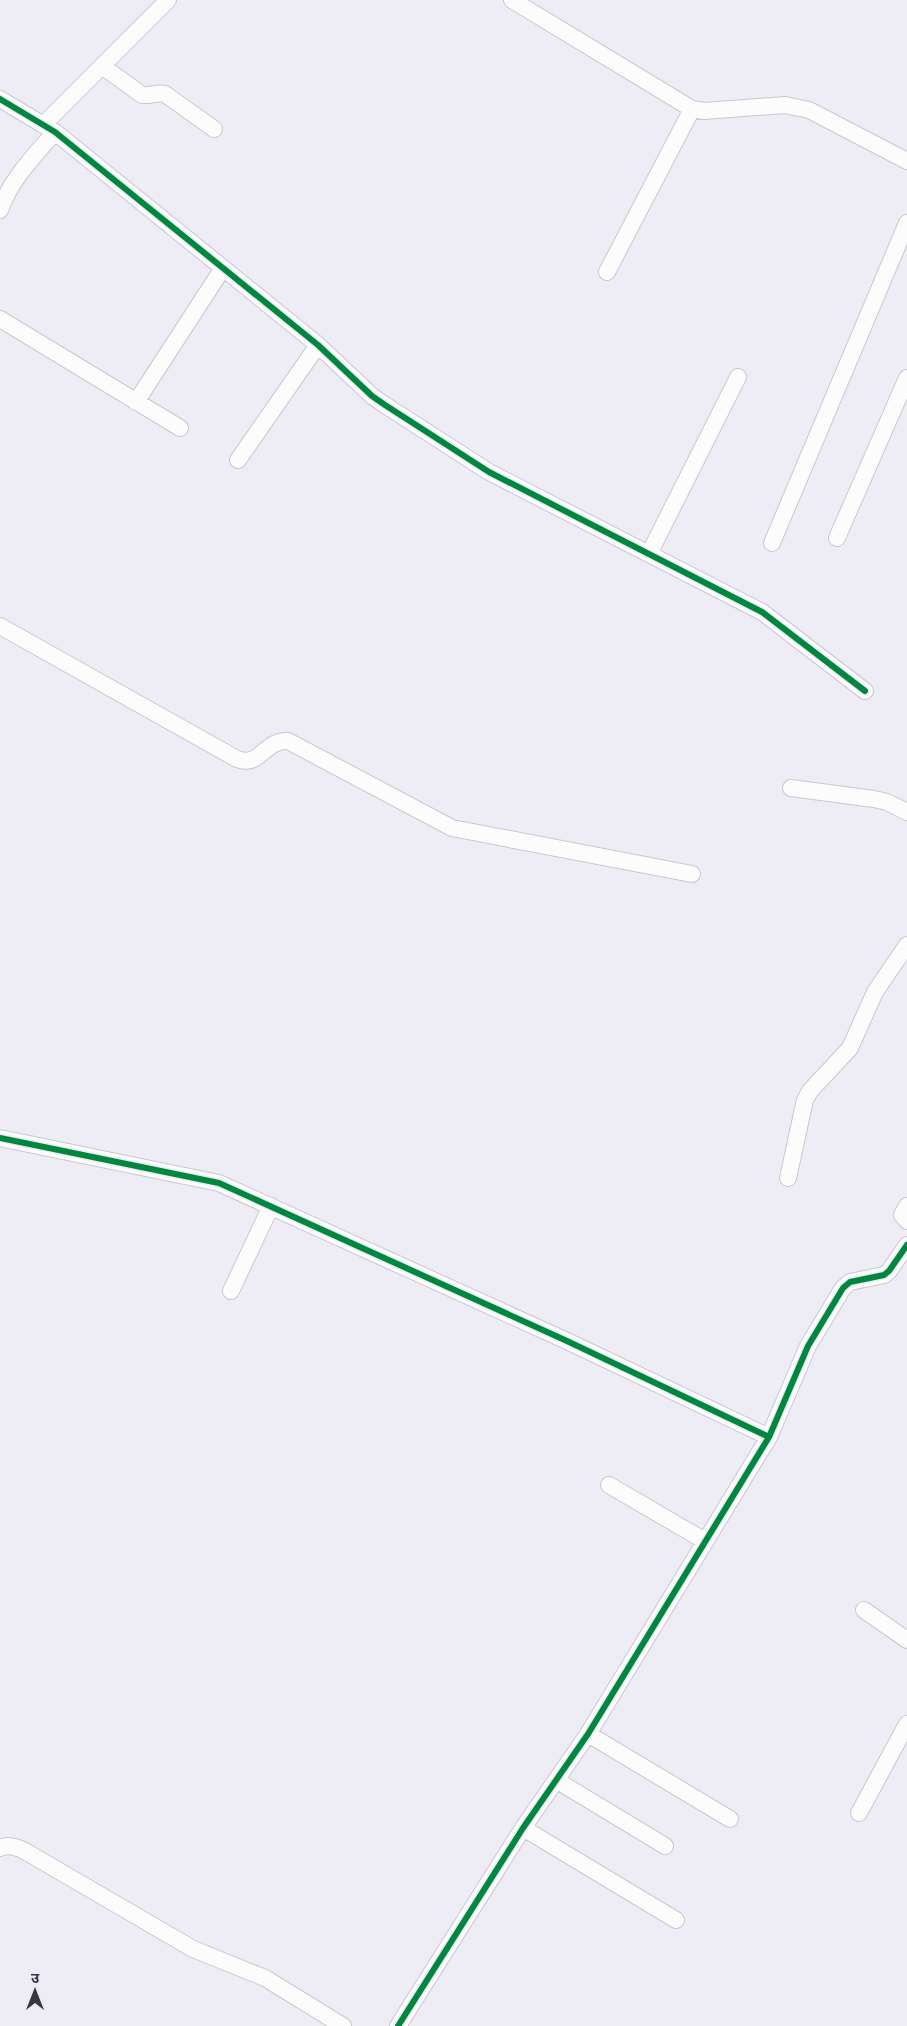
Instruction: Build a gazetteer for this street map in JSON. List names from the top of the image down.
{
  "north": "top"
}
